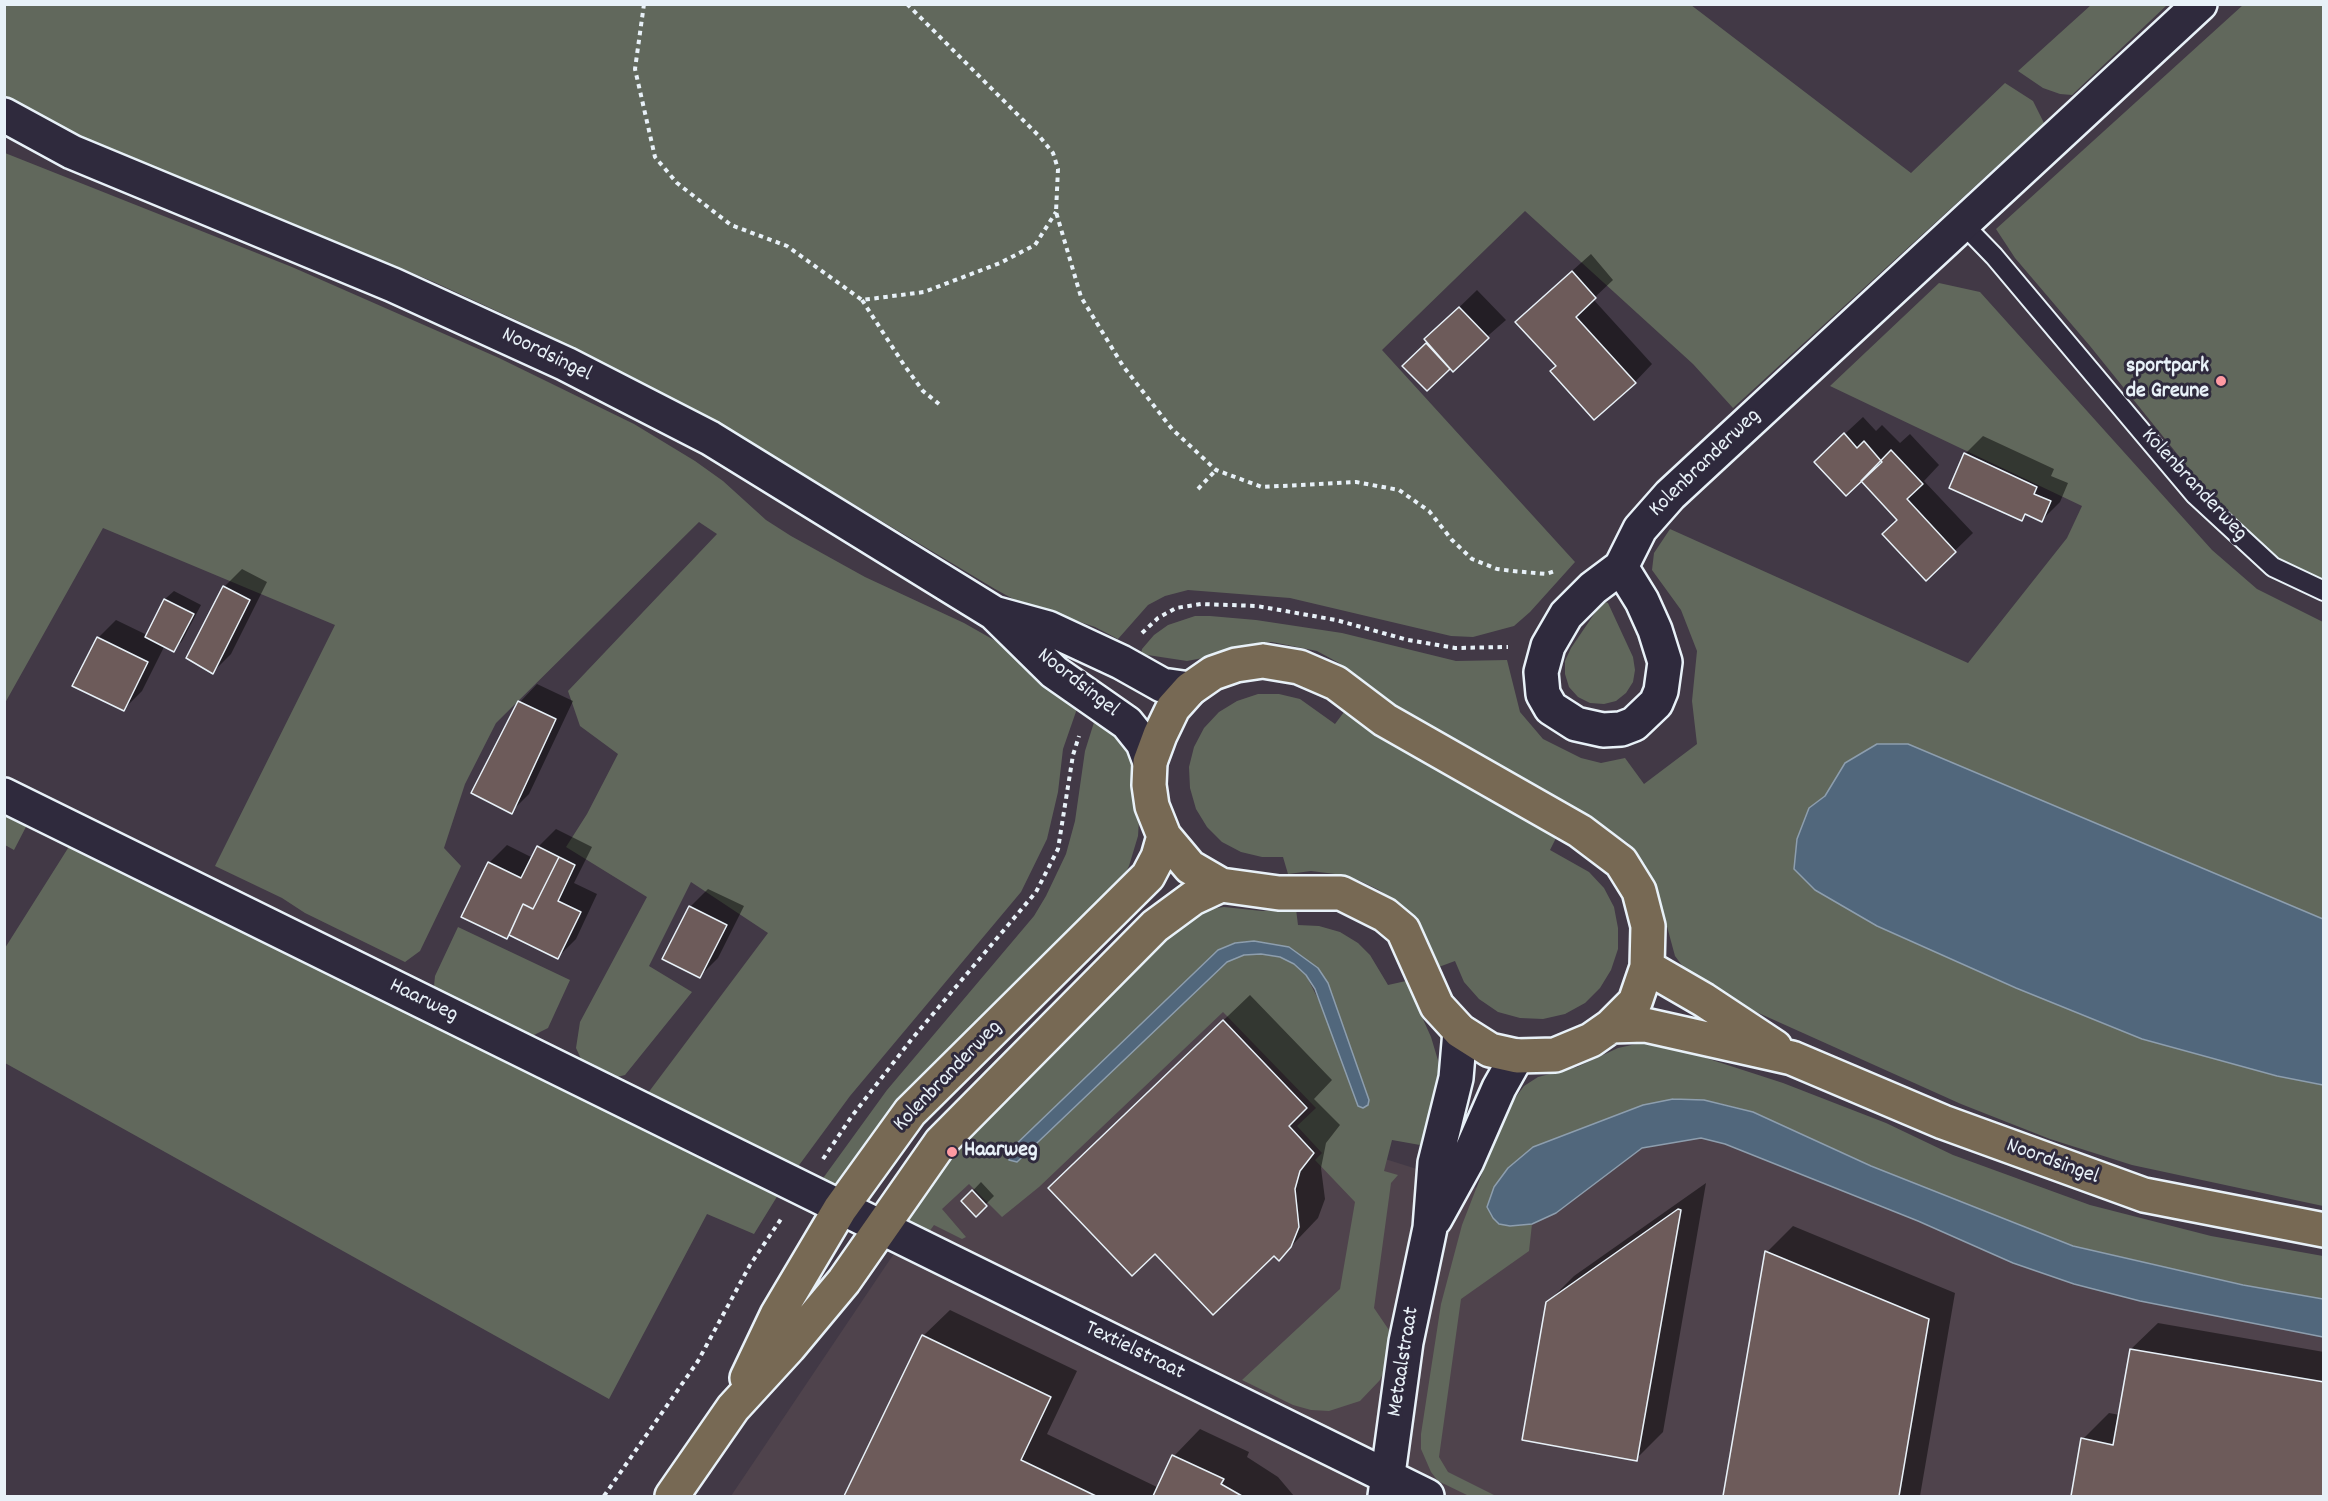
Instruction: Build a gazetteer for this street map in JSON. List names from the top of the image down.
{
  "streets": {
    "main road": ["Noordsingel", "Kolenbranderweg"],
    "street": ["Haarweg", "Textielstraat", "Metaalstraat"]
  },
  "crossings": [
    ["Kolenbranderweg", "Haarweg"],
    ["Kolenbranderweg", "Textielstraat"],
    ["Haarweg", "Textielstraat"],
    ["Textielstraat", "Metaalstraat"]
  ],
  "places": ["sportpark de Greune", "Haarweg"]
}
